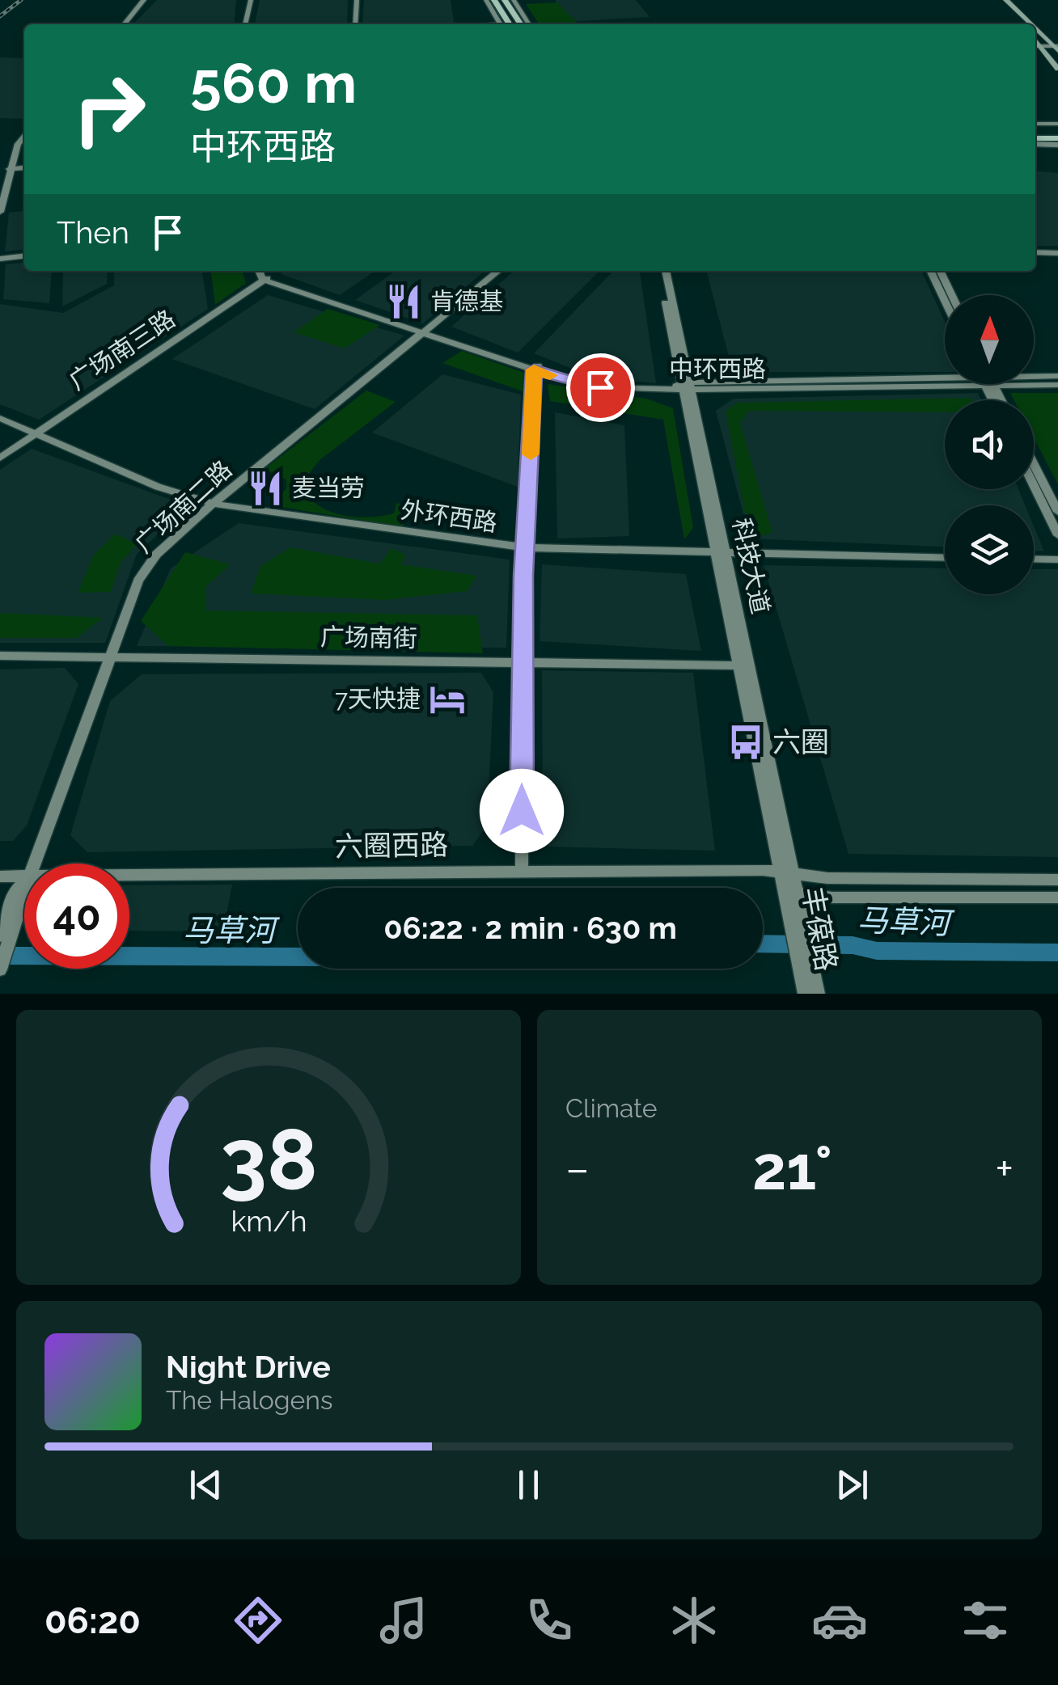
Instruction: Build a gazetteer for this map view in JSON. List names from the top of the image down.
{
  "streets": {
    "street": [
      "广场南三路",
      "中环西路",
      "广场南二路",
      "外环西路",
      "科技大道",
      "广场南街",
      "六圈西路",
      "丰葆路"
    ]
  },
  "crossings": [
    ["广场南三路", "中环西路"],
    ["广场南三路", "外环西路"],
    ["中环西路", "广场南二路"],
    ["中环西路", "科技大道"],
    ["广场南二路", "外环西路"],
    ["广场南二路", "广场南街"],
    ["外环西路", "科技大道"],
    ["科技大道", "广场南街"],
    ["科技大道", "六圈西路"],
    ["科技大道", "丰葆路"],
    ["六圈西路", "丰葆路"]
  ],
  "water": ["马草河"],
  "places": {
    "restaurant": ["肯德基", "麦当劳"],
    "hotel": ["7天快捷"],
    "bus stop": ["六圈"]
  },
  "north": "top",
  "page": {
    "turn": ["560 m", "中环西路"],
    "then": "Then",
    "limit": "40",
    "trip": "06:22 · 2 min · 630 m",
    "tile": "Climate",
    "heat": ["−", "21°", "+"],
    "song": ["Night Drive", "The Halogens"],
    "tabs": "06:20",
    "gauge": ["38", "km/h"]
  }
}
